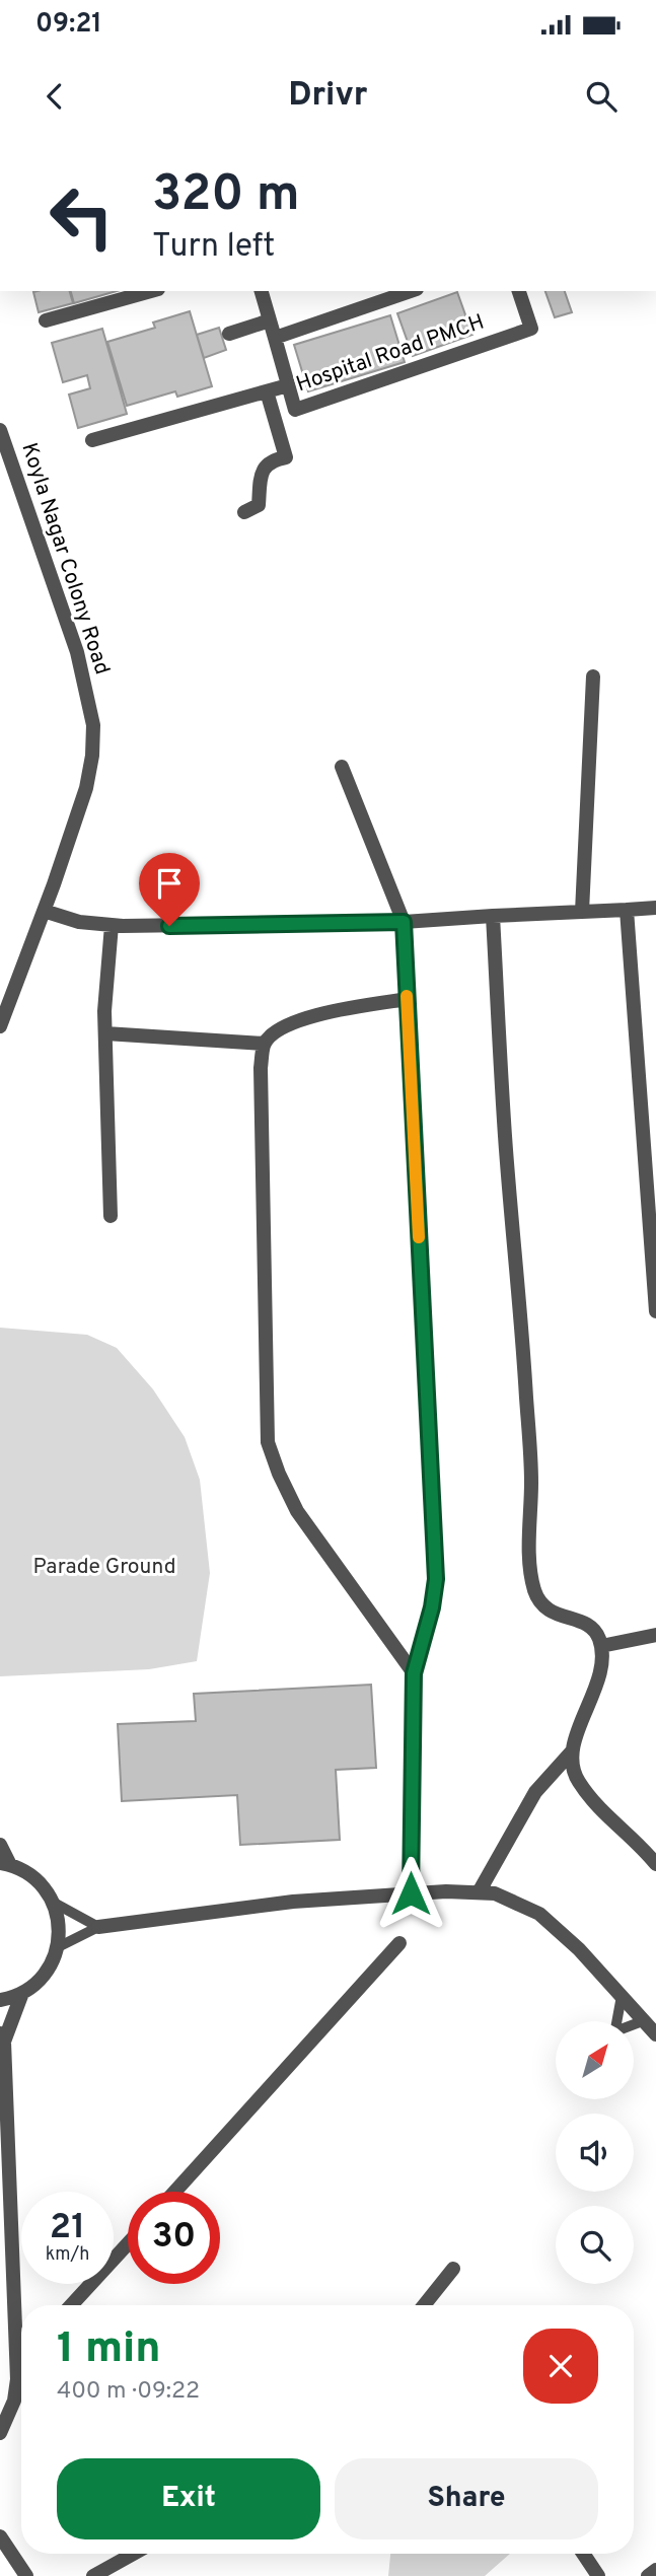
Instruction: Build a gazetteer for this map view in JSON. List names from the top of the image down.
{
  "streets": {
    "street": ["Hospital Road PMCH", "Koyla Nagar Colony Road"]
  },
  "parks": ["Parade Ground"],
  "north": "top right",
  "page": {
    "status": "09:21",
    "header": "Drivr",
    "turn": ["320 m", "Turn left"],
    "speed": "21 km/h",
    "limit": "30",
    "heading": ["1 min", "400 m · 09:22"],
    "buttons": ["Exit", "Share"]
  }
}
